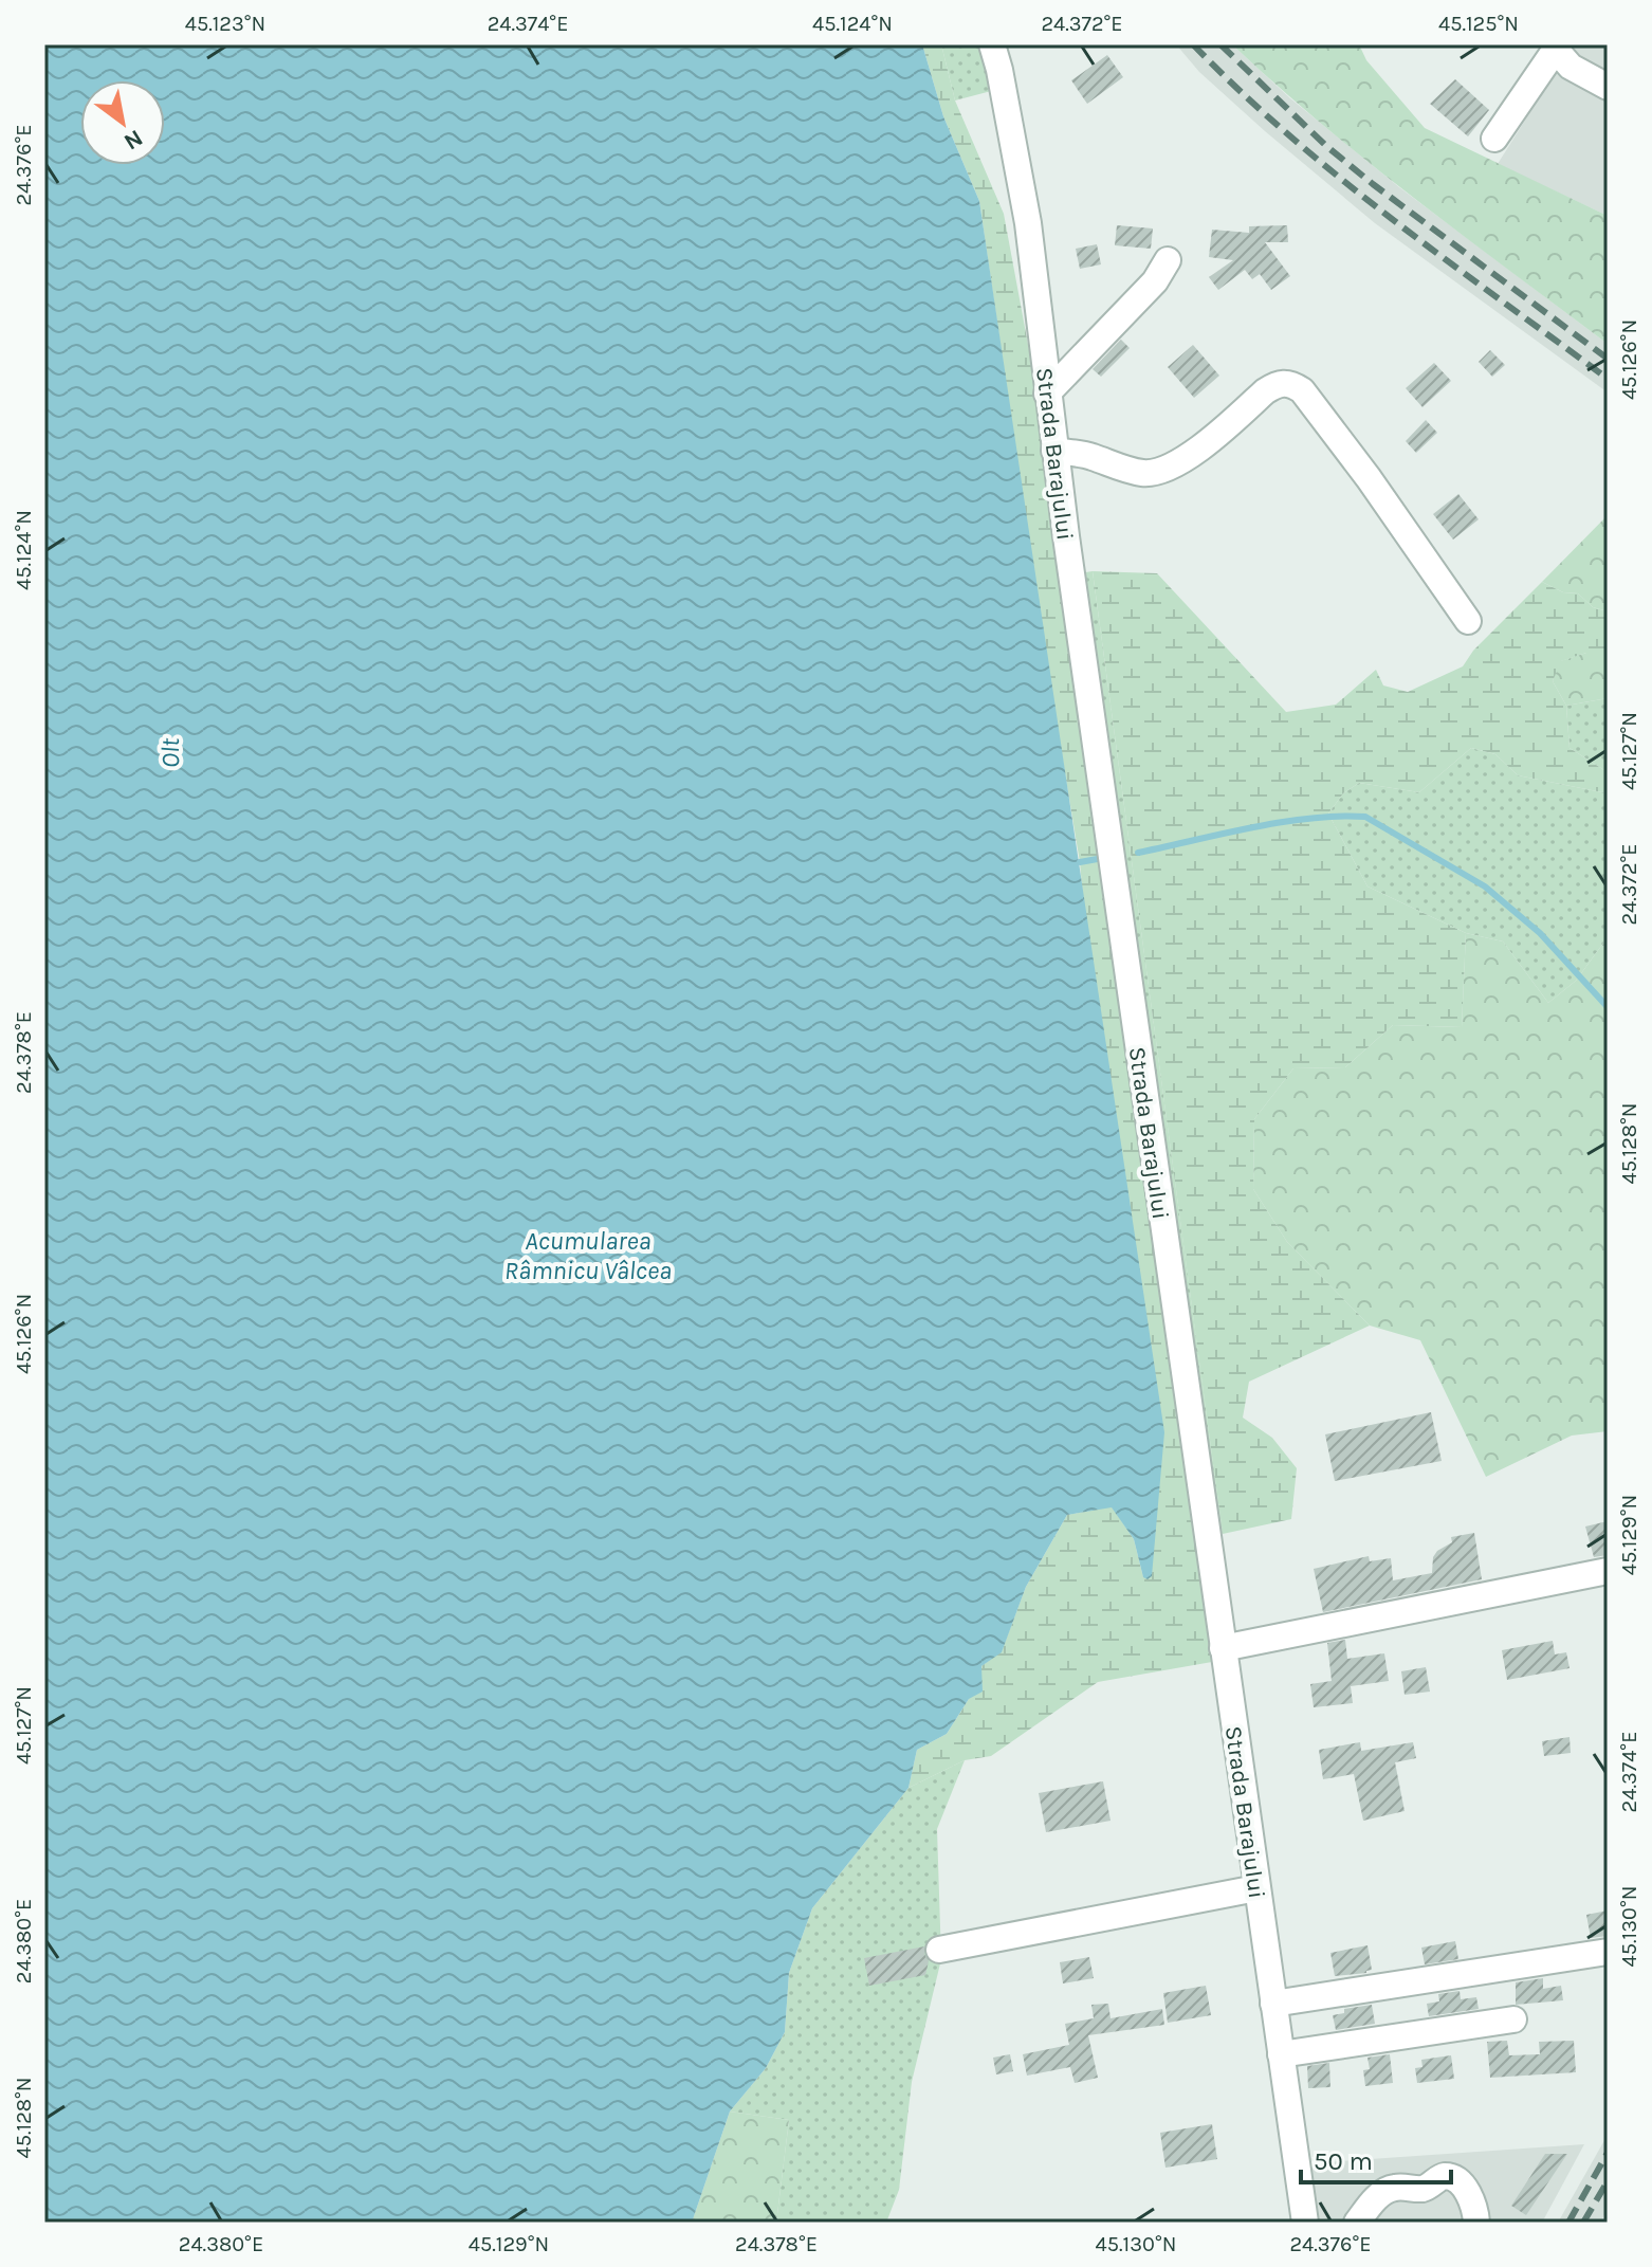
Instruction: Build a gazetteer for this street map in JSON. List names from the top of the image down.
{
  "streets": {
    "street": ["Strada Barajului"]
  },
  "water": ["Olt", "Acumularea Râmnicu Vâlcea"],
  "scale_bar": "50 m",
  "north": "bottom right",
  "coordinates": [
    "45.123°N",
    "24.374°E",
    "45.124°N",
    "24.372°E",
    "45.125°N",
    "24.376°E",
    "45.126°N",
    "45.127°N",
    "24.378°E",
    "45.128°N",
    "45.129°N",
    "45.130°N",
    "24.380°E"
  ]
}
